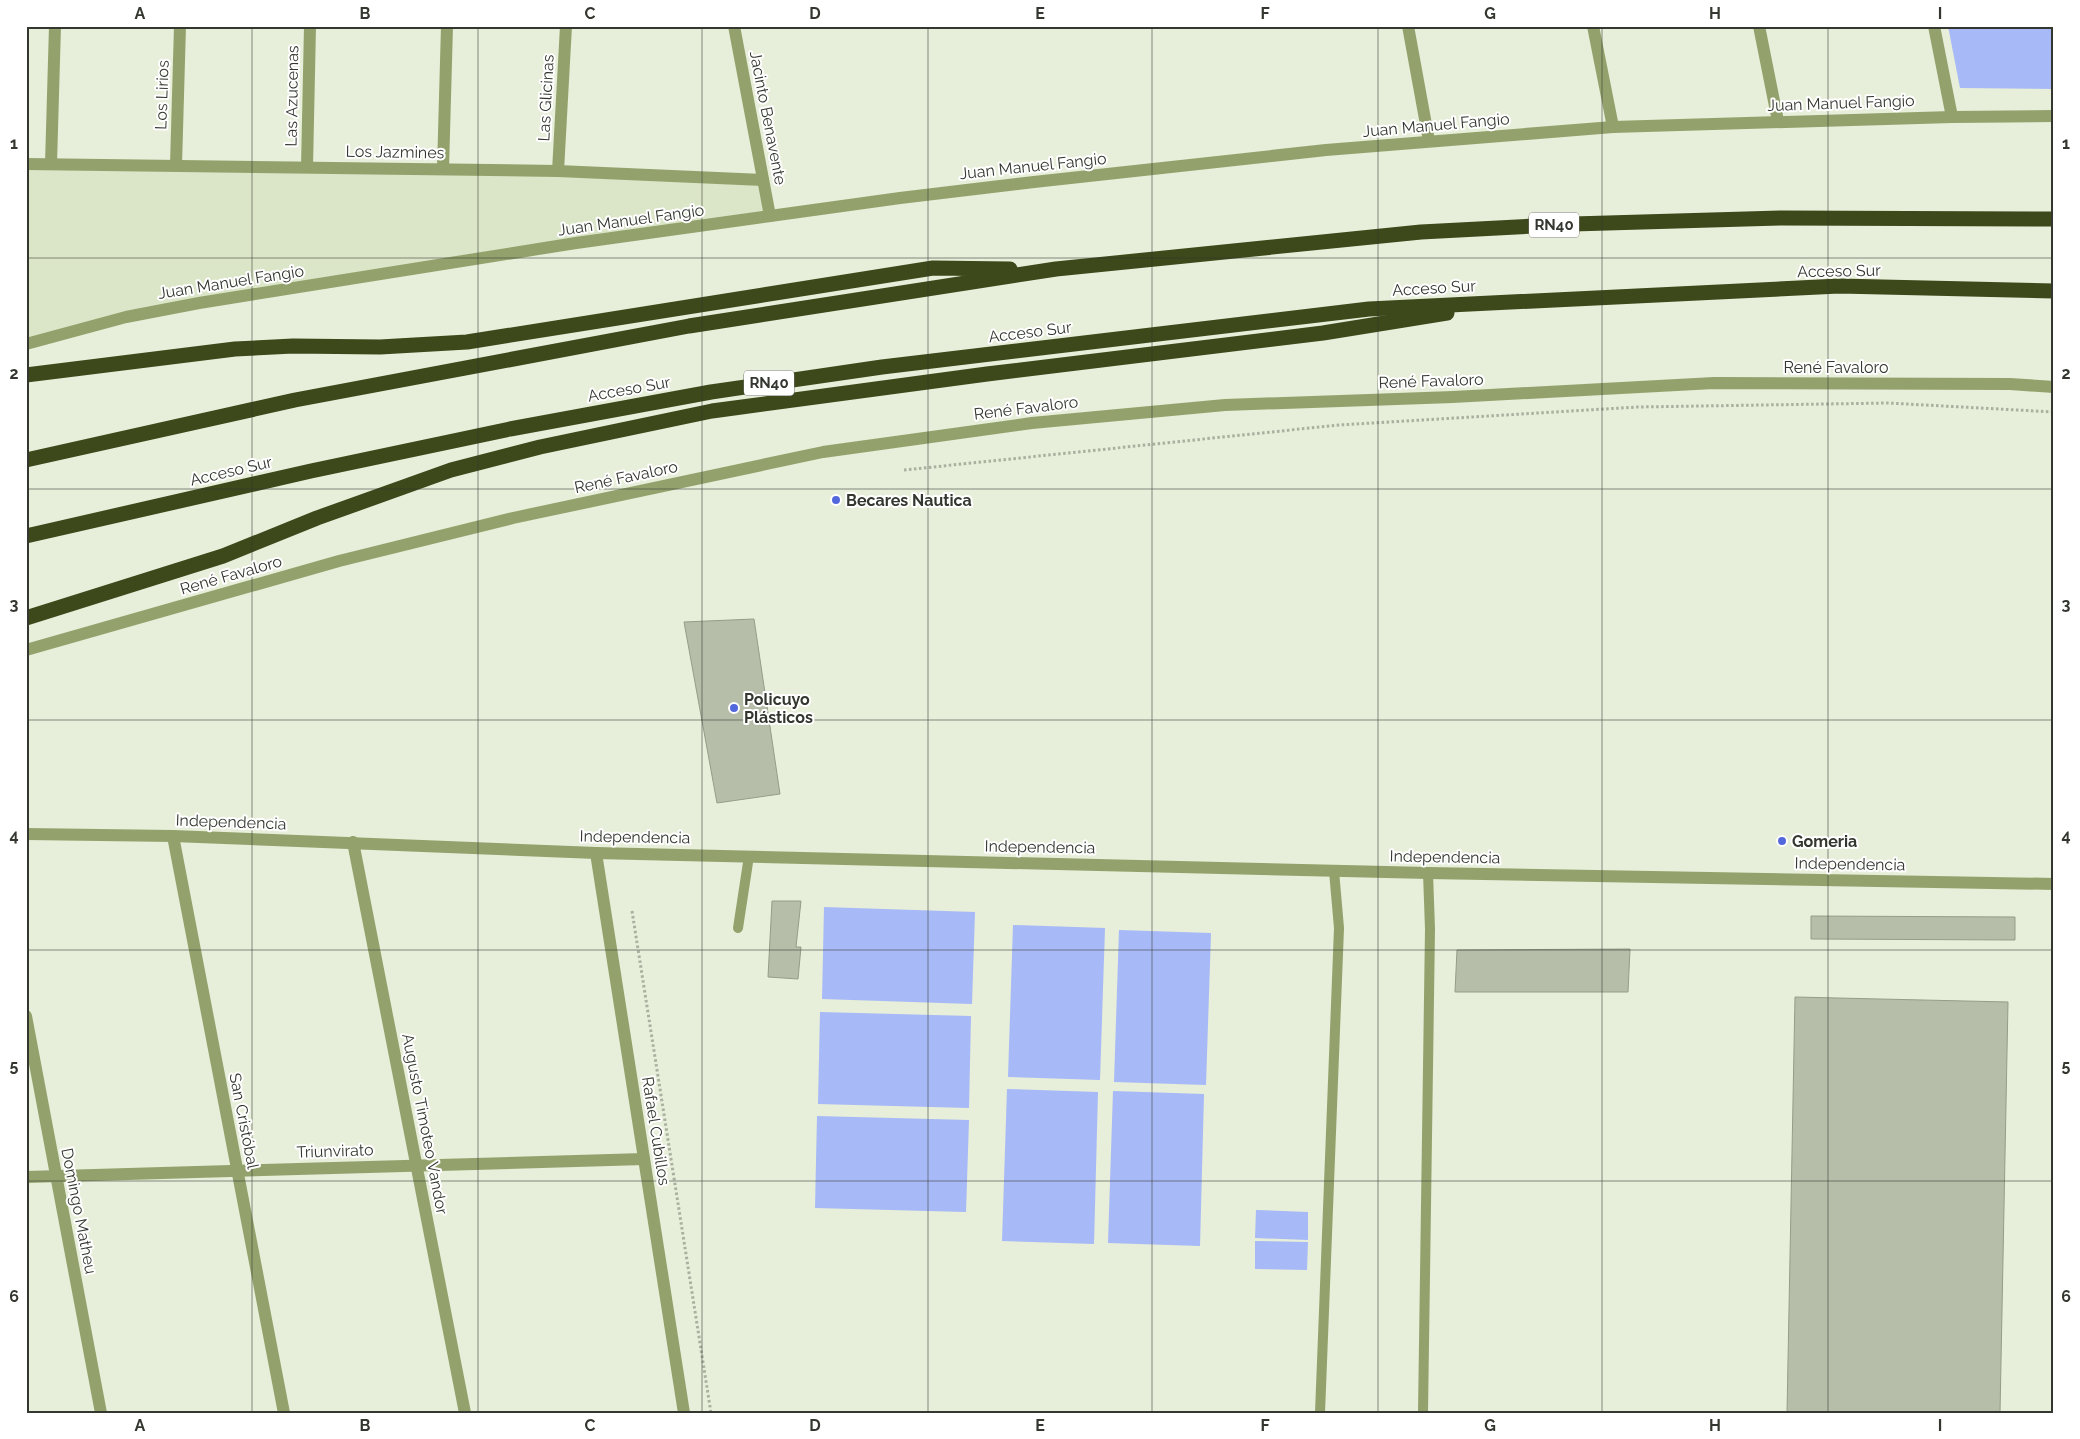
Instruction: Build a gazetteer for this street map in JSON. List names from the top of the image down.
{
  "streets": {
    "highway": ["RN40", "Acceso Sur"],
    "street": [
      "Los Lirios",
      "Las Azucenas",
      "Las Glicinas",
      "Juan Manuel Fangio",
      "Jacinto Benavente",
      "Los Jazmines",
      "René Favaloro",
      "Independencia",
      "San Cristóbal",
      "Augusto Timoteo Vandor",
      "Rafael Cubillos",
      "Triunvirato",
      "Domingo Matheu"
    ]
  },
  "crossings": [
    ["Los Lirios", "Los Jazmines"],
    ["Las Azucenas", "Los Jazmines"],
    ["Las Glicinas", "Los Jazmines"],
    ["Juan Manuel Fangio", "Jacinto Benavente"],
    ["Jacinto Benavente", "Los Jazmines"],
    ["Independencia", "San Cristóbal"],
    ["Independencia", "Augusto Timoteo Vandor"],
    ["Independencia", "Rafael Cubillos"],
    ["San Cristóbal", "Triunvirato"],
    ["Augusto Timoteo Vandor", "Triunvirato"],
    ["Rafael Cubillos", "Triunvirato"],
    ["Triunvirato", "Domingo Matheu"]
  ],
  "places": ["Becares Nautica", "Policuyo Plásticos", "Gomeria"],
  "grid": {
    "columns": [
      "A",
      "B",
      "C",
      "D",
      "E",
      "F",
      "G",
      "H",
      "I"
    ],
    "rows": [
      "1",
      "2",
      "3",
      "4",
      "5",
      "6"
    ]
  }
}
